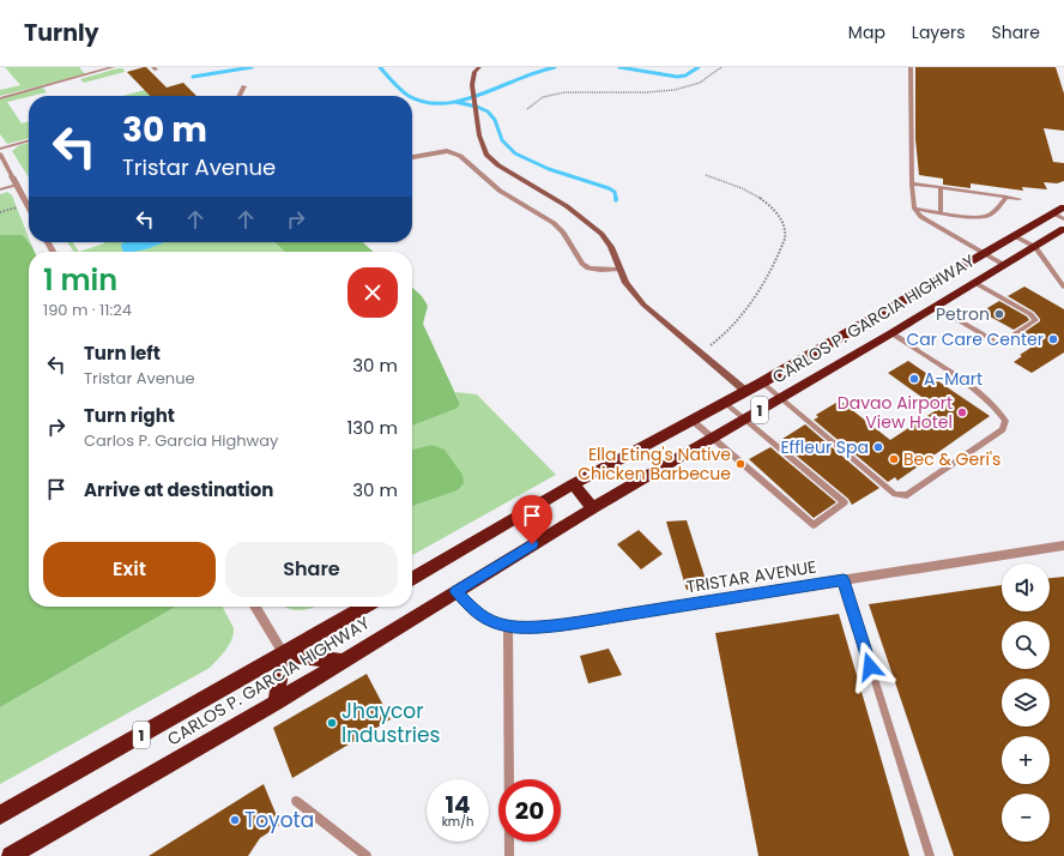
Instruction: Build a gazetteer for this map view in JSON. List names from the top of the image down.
{
  "streets": {
    "highway": ["CARLOS P. GARCIA HIGHWAY", "1"],
    "street": ["TRISTAR AVENUE"]
  },
  "crossings": [
    ["CARLOS P. GARCIA HIGHWAY", "TRISTAR AVENUE"]
  ],
  "places": [
    "Petron",
    "Car Care Center",
    "A-Mart",
    "Davao Airport View Hotel",
    "Effleur Spa",
    "Bec & Geri's",
    "Ella Eting's Native Chicken Barbecue",
    "Jhaycor Industries",
    "Toyota"
  ],
  "page": {
    "header": "Turnly",
    "nav": ["Map", "Layers", "Share"],
    "turn": ["30 m", "Tristar Avenue"],
    "heading": ["1 min", "190 m · 11:24"],
    "list": [
      {
        "name": "Turn left",
        "note": "Tristar Avenue",
        "value": "30 m"
      },
      {
        "name": "Turn right",
        "note": "Carlos P. Garcia Highway",
        "value": "130 m"
      },
      {
        "name": "Arrive at destination",
        "value": "30 m"
      }
    ],
    "buttons": ["Exit", "Share"],
    "map_buttons": ["+", "−"],
    "speed": "14 km/h",
    "limit": "20"
  }
}
